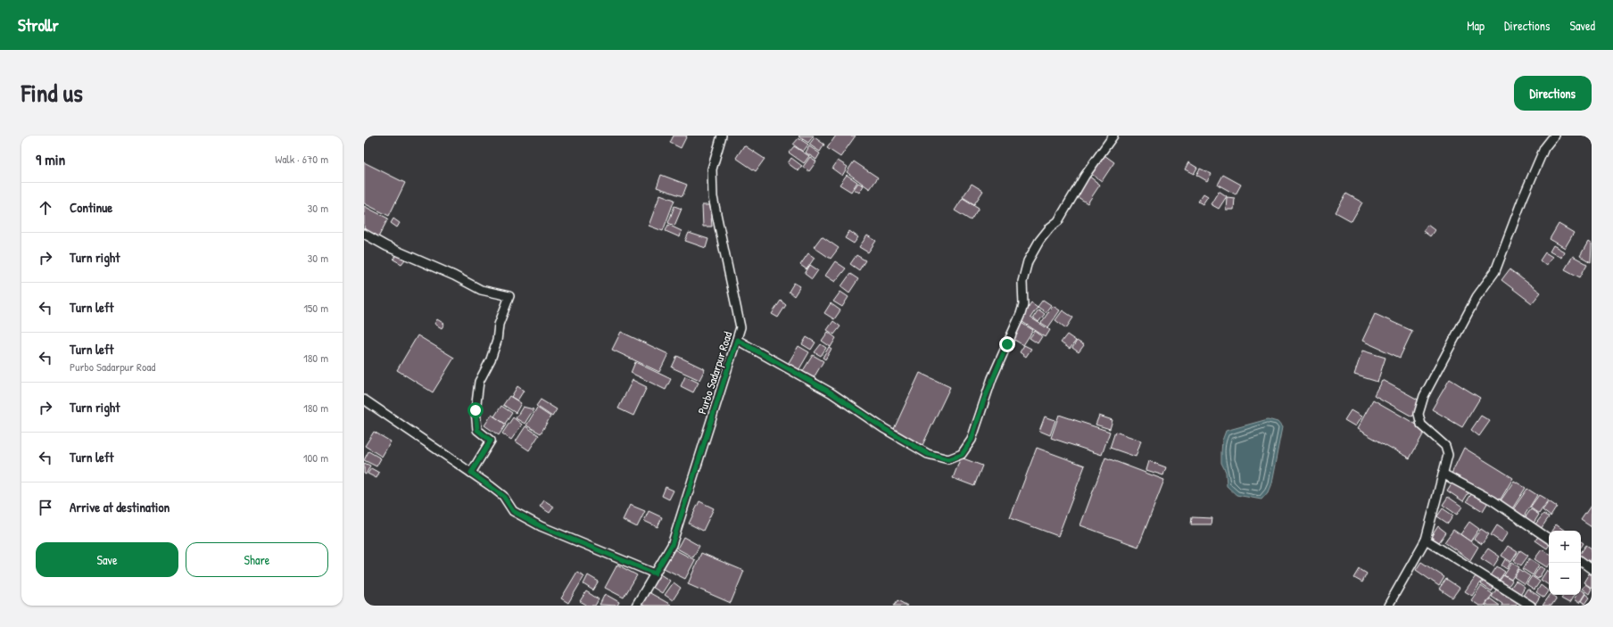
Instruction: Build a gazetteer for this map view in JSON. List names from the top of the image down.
{
  "streets": {
    "street": ["Purbo Sadarpur Road"]
  },
  "page": {
    "header": "Strollr",
    "nav": ["Map", "Directions", "Saved"],
    "title": "Find us",
    "buttons": [
      "Directions",
      ["Save", "Share"]
    ],
    "heading": ["9 min", "Walk · 670 m"],
    "list": [
      ["Continue", "30 m"],
      ["Turn right", "30 m"],
      ["Turn left", "150 m"],
      ["Turn left", "Purbo Sadarpur Road", "180 m"],
      ["Turn right", "180 m"],
      ["Turn left", "100 m"],
      "Arrive at destination"
    ],
    "map_buttons": ["+", "−"]
  }
}
